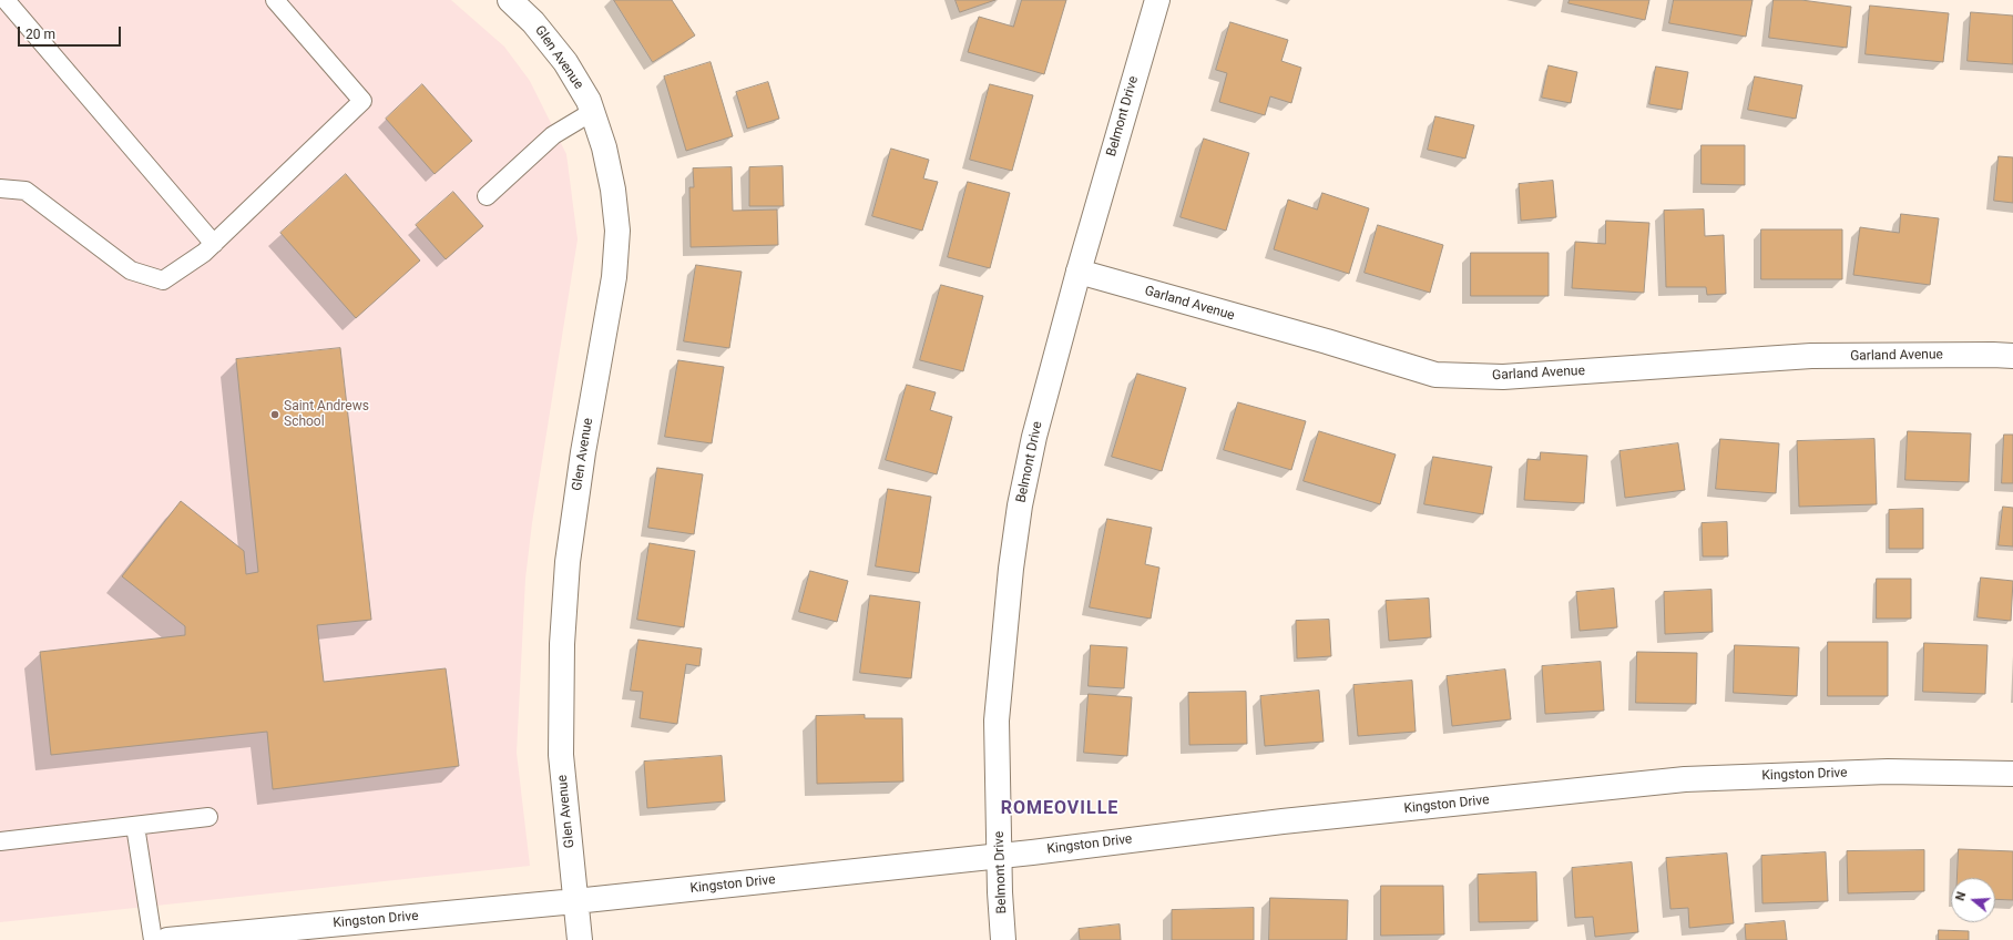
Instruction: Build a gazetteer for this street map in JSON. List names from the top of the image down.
{
  "streets": {
    "street": [
      "Glen Avenue",
      "Belmont Drive",
      "Garland Avenue",
      "Kingston Drive"
    ]
  },
  "crossings": [
    ["Glen Avenue", "Kingston Drive"],
    ["Belmont Drive", "Garland Avenue"],
    ["Belmont Drive", "Kingston Drive"]
  ],
  "districts": ["ROMEOVILLE"],
  "places": ["Saint Andrews School"],
  "scale_bar": "20 m",
  "north": "left"
}
